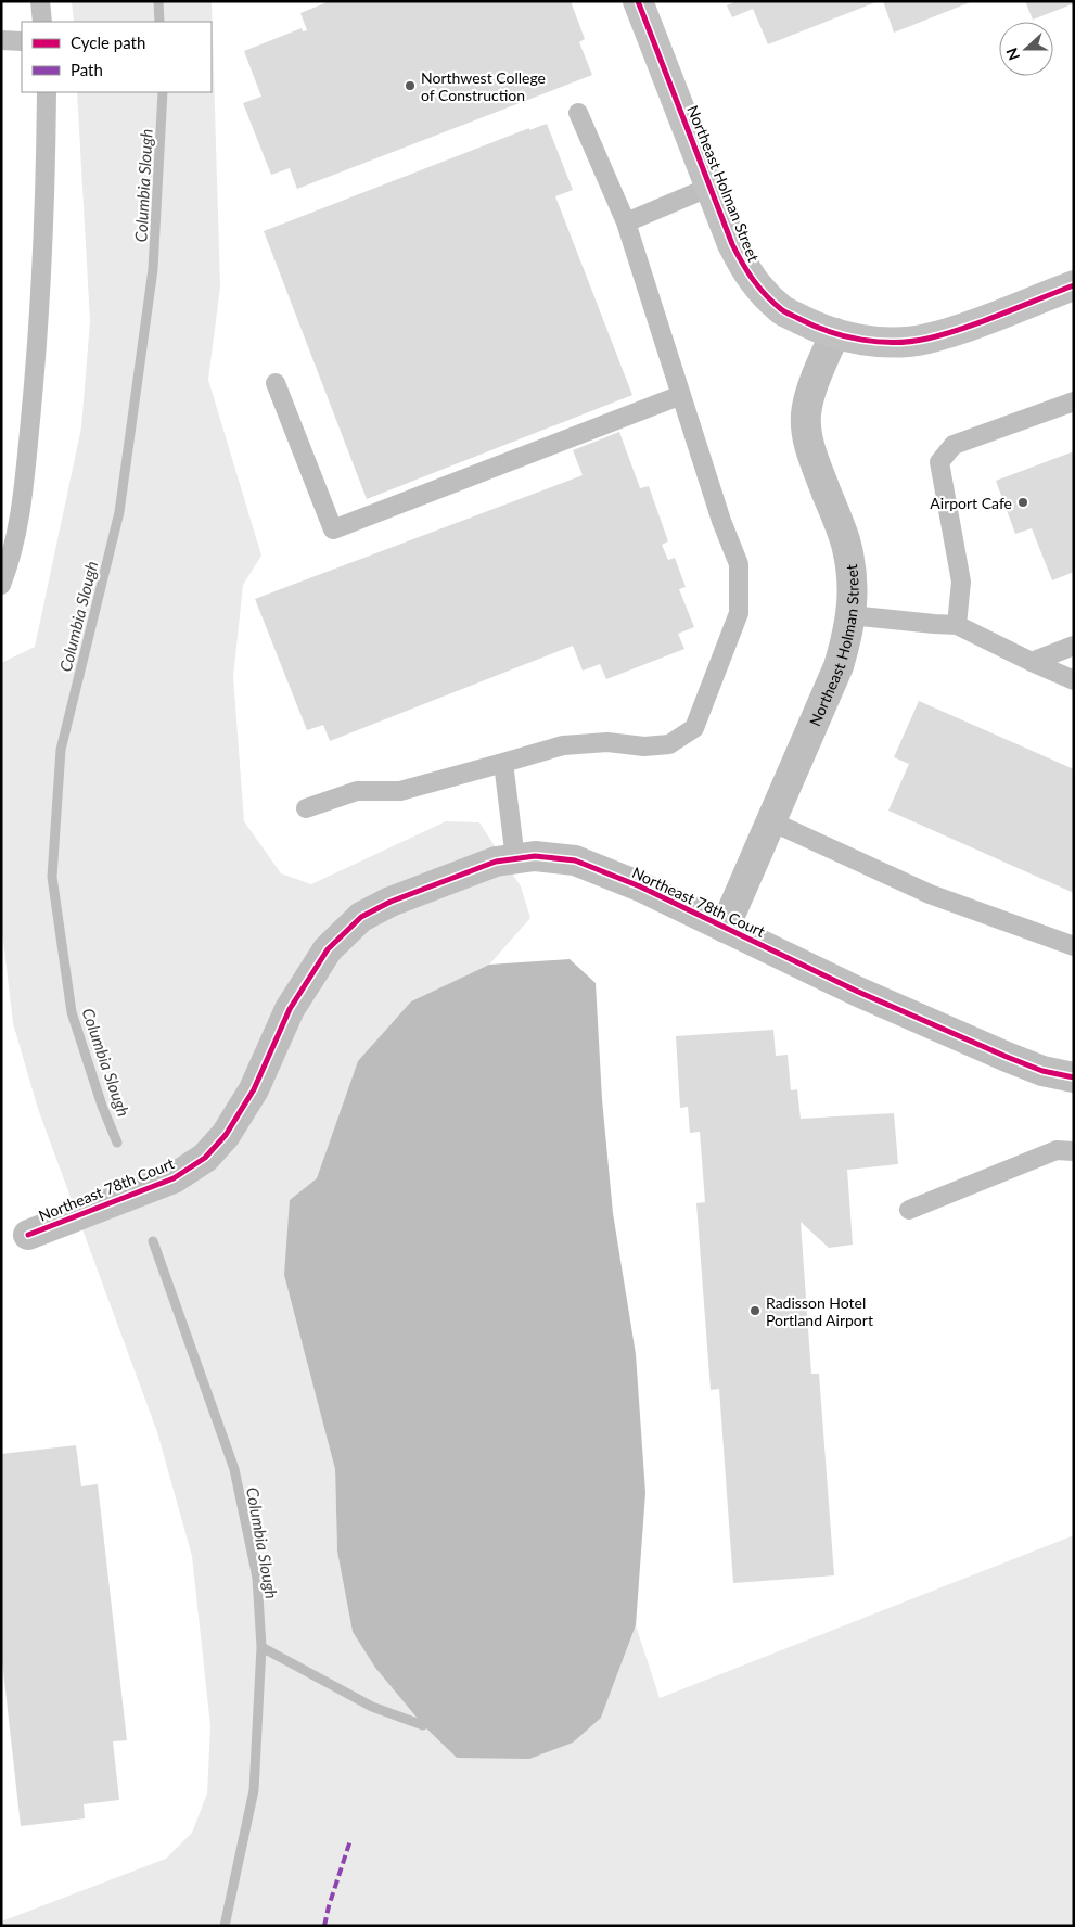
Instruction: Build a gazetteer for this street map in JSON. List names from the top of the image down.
{
  "streets": {
    "street": ["Northeast Holman Street", "Northeast 78th Court"]
  },
  "crossings": [
    ["Northeast Holman Street", "Northeast 78th Court"]
  ],
  "water": ["Columbia Slough"],
  "places": ["Northwest College of Construction", "Airport Cafe", "Radisson Hotel Portland Airport"],
  "legend": ["Cycle path", "Path"],
  "north": "left"
}
